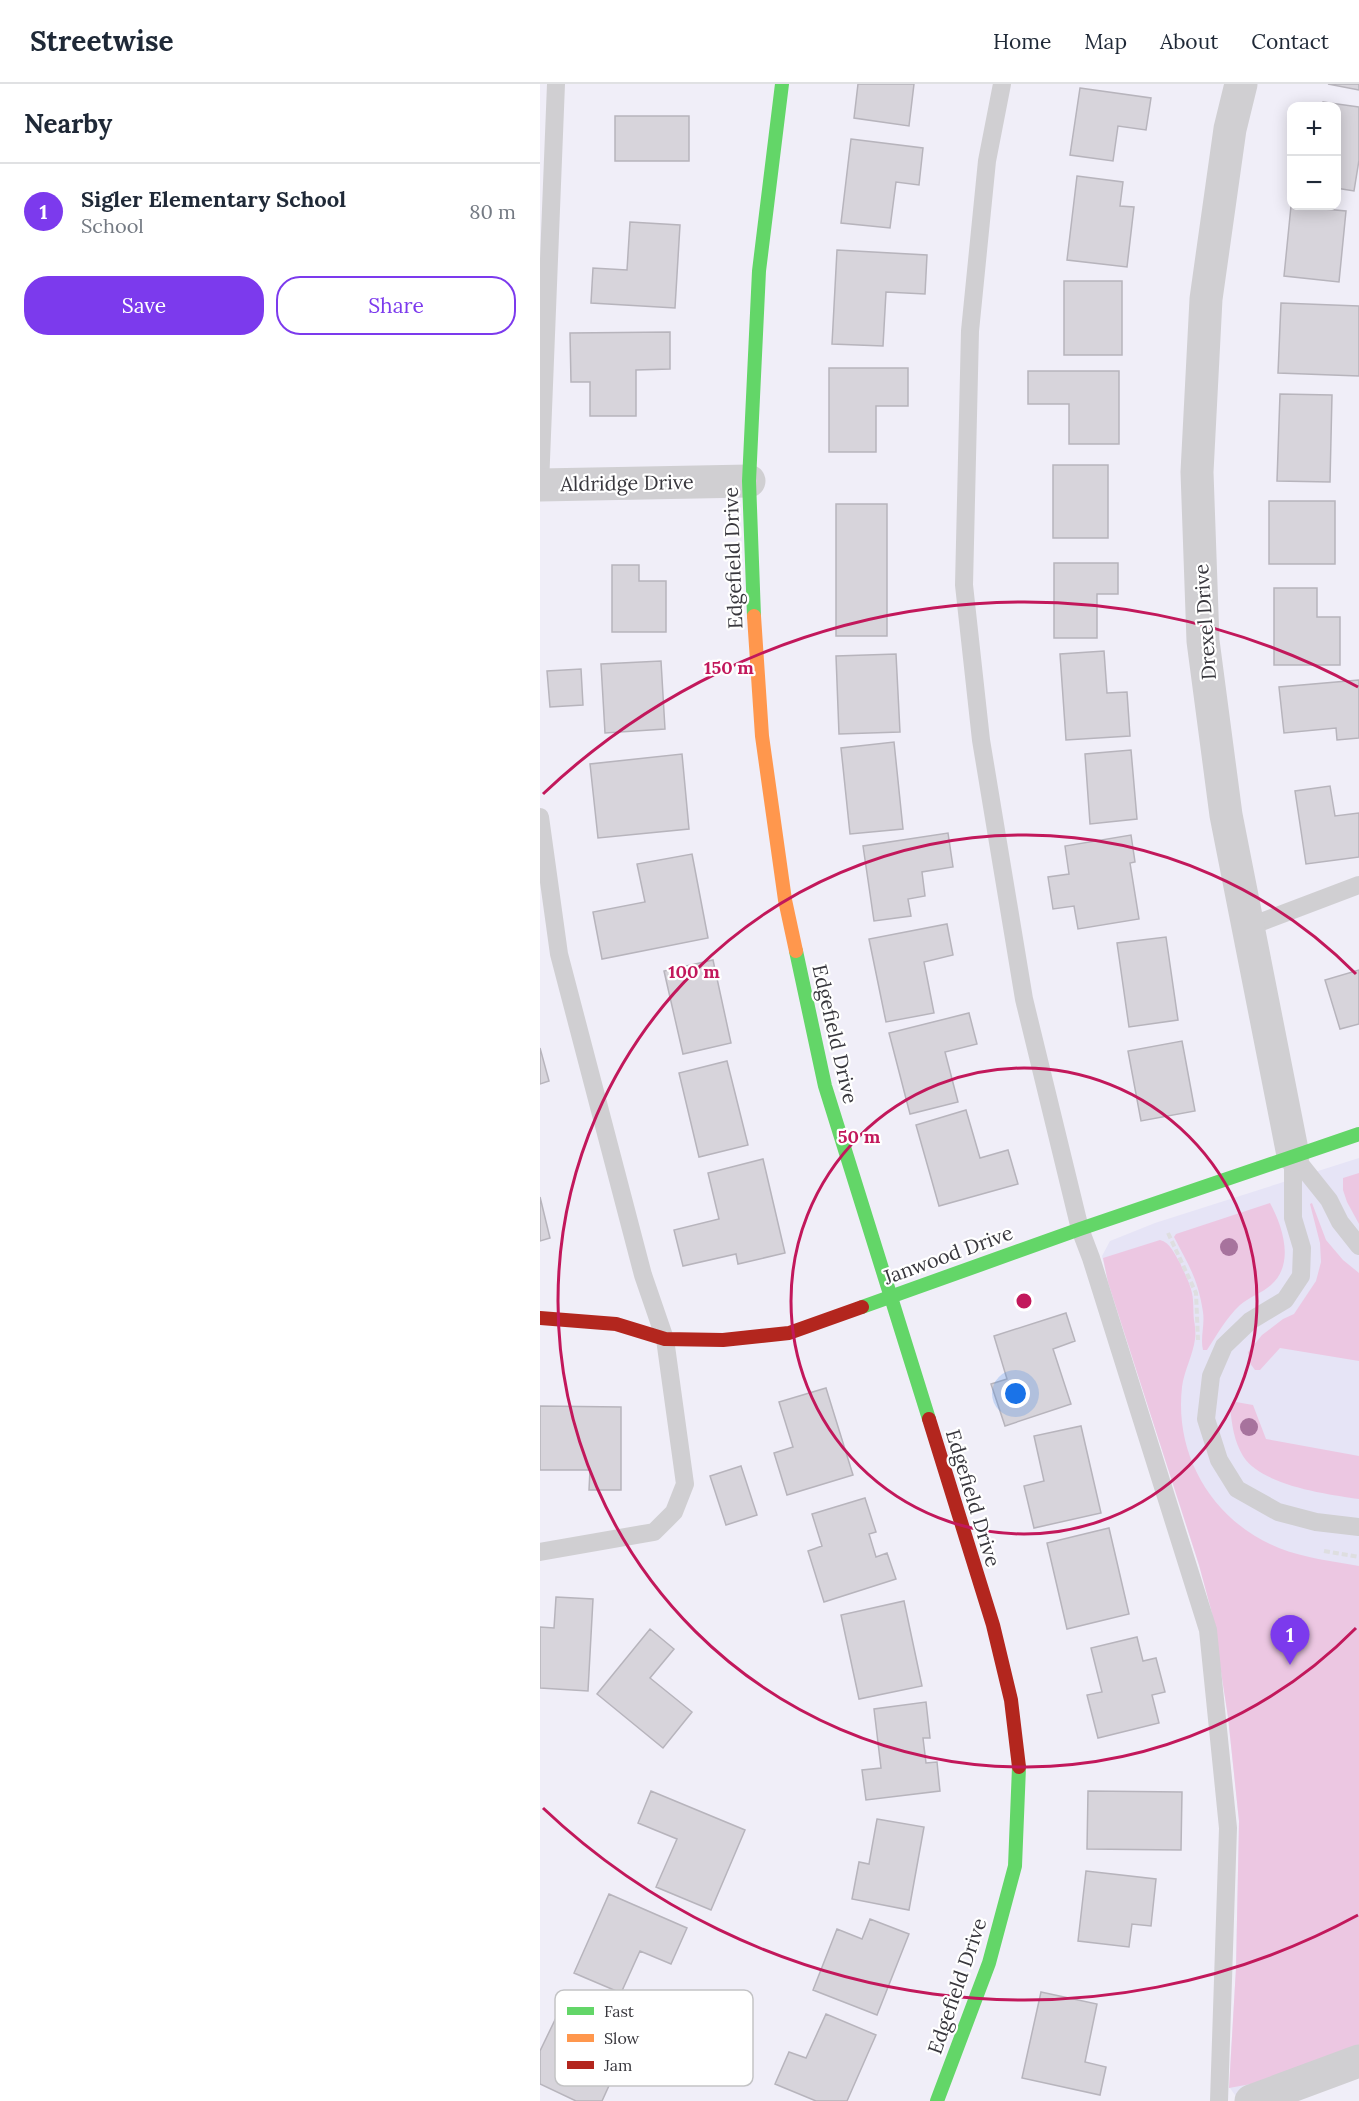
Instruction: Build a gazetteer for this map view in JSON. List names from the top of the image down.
{
  "streets": {
    "street": [
      "Aldridge Drive",
      "Edgefield Drive",
      "Drexel Drive",
      "Janwood Drive"
    ]
  },
  "crossings": [
    ["Aldridge Drive", "Edgefield Drive"],
    ["Edgefield Drive", "Janwood Drive"],
    ["Drexel Drive", "Janwood Drive"]
  ],
  "legend": ["Fast", "Slow", "Jam"],
  "page": {
    "header": "Streetwise",
    "nav": [
      "Home",
      "Map",
      "About",
      "Contact"
    ],
    "heading": "Nearby",
    "map_buttons": ["+", "−"],
    "list": [
      {
        "mark": "1",
        "name": "Sigler Elementary School",
        "note": "School",
        "value": "80 m"
      }
    ],
    "buttons": ["Save", "Share"],
    "pins": "1"
  },
  "rings": ["150 m", "100 m", "50 m"]
}
